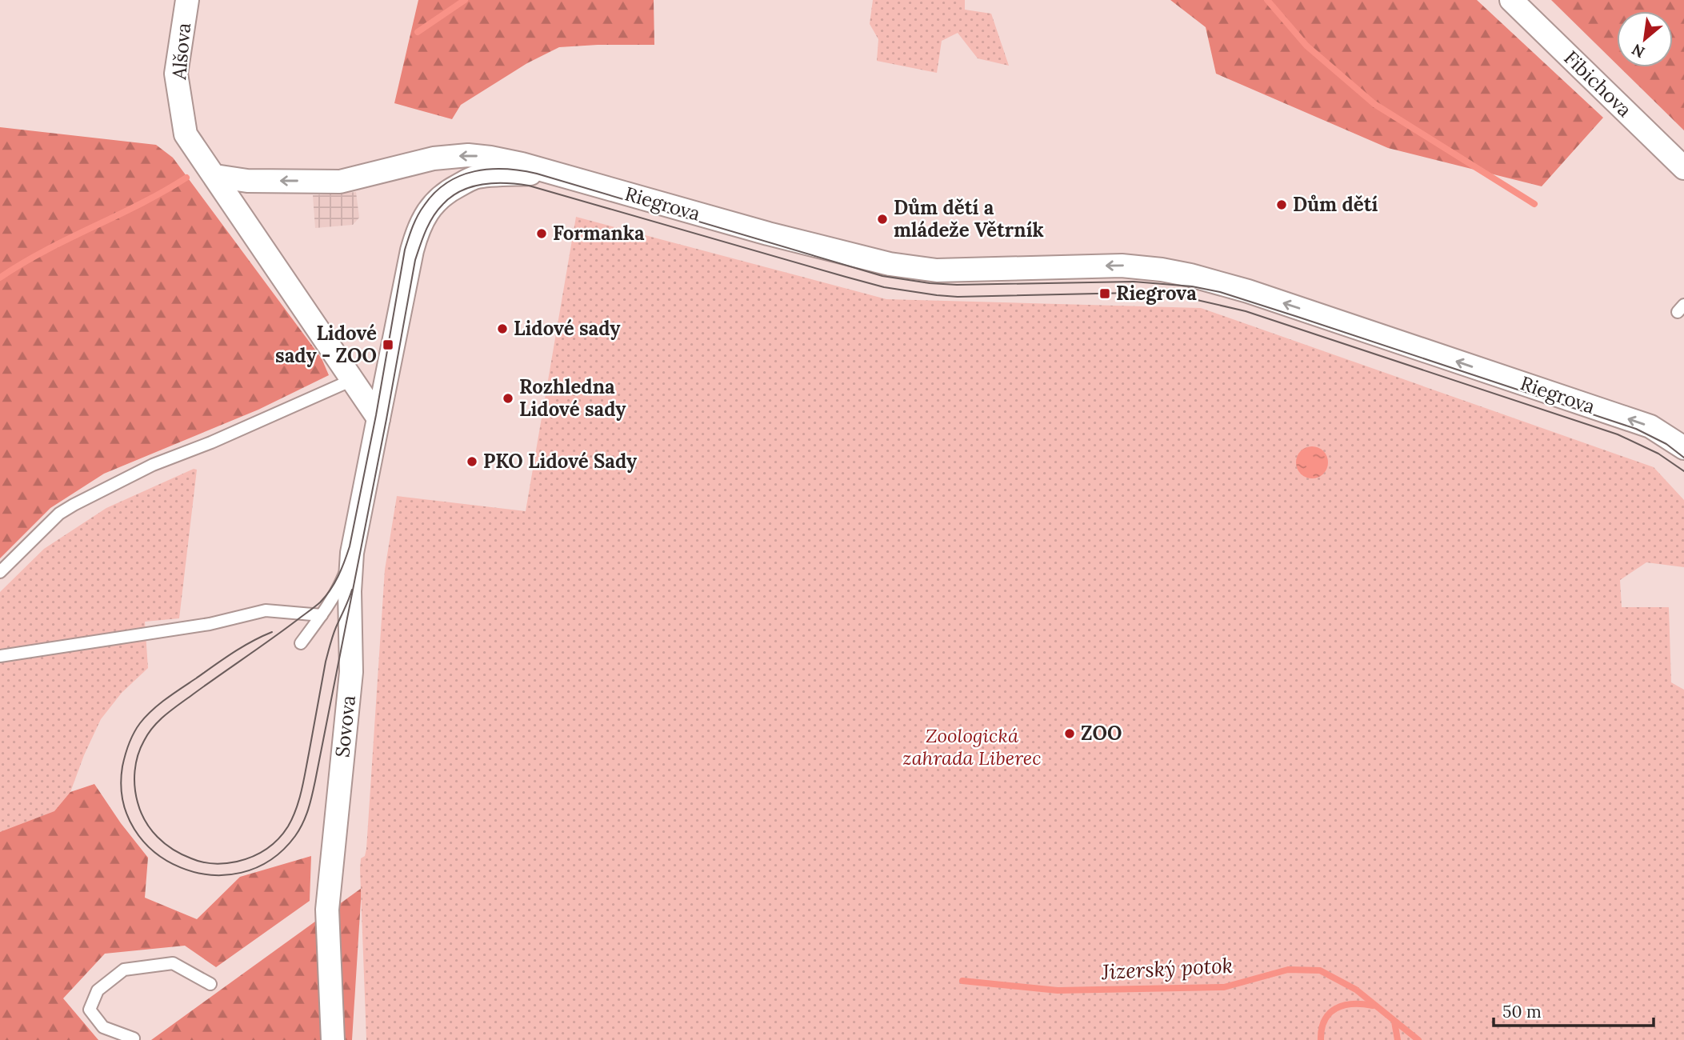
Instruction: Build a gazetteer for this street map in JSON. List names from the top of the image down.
{
  "streets": {
    "street": [
      "Alšova",
      "Fibichova",
      "Riegrova",
      "Sovova"
    ]
  },
  "crossings": [
    ["Alšova", "Riegrova"]
  ],
  "one_way": ["Riegrova"],
  "water": ["Jizerský potok"],
  "parks": ["Zoologická zahrada Liberec"],
  "places": {
    "other": [
      "Dům dětí",
      "Dům dětí a mládeže Větrník",
      "Formanka",
      "Lidové sady",
      "Rozhledna Lidové sady",
      "PKO Lidové Sady",
      "ZOO"
    ],
    "transit": ["Riegrova", "Lidové sady - ZOO"]
  },
  "scale_bar": "50 m",
  "north": "bottom left"
}
